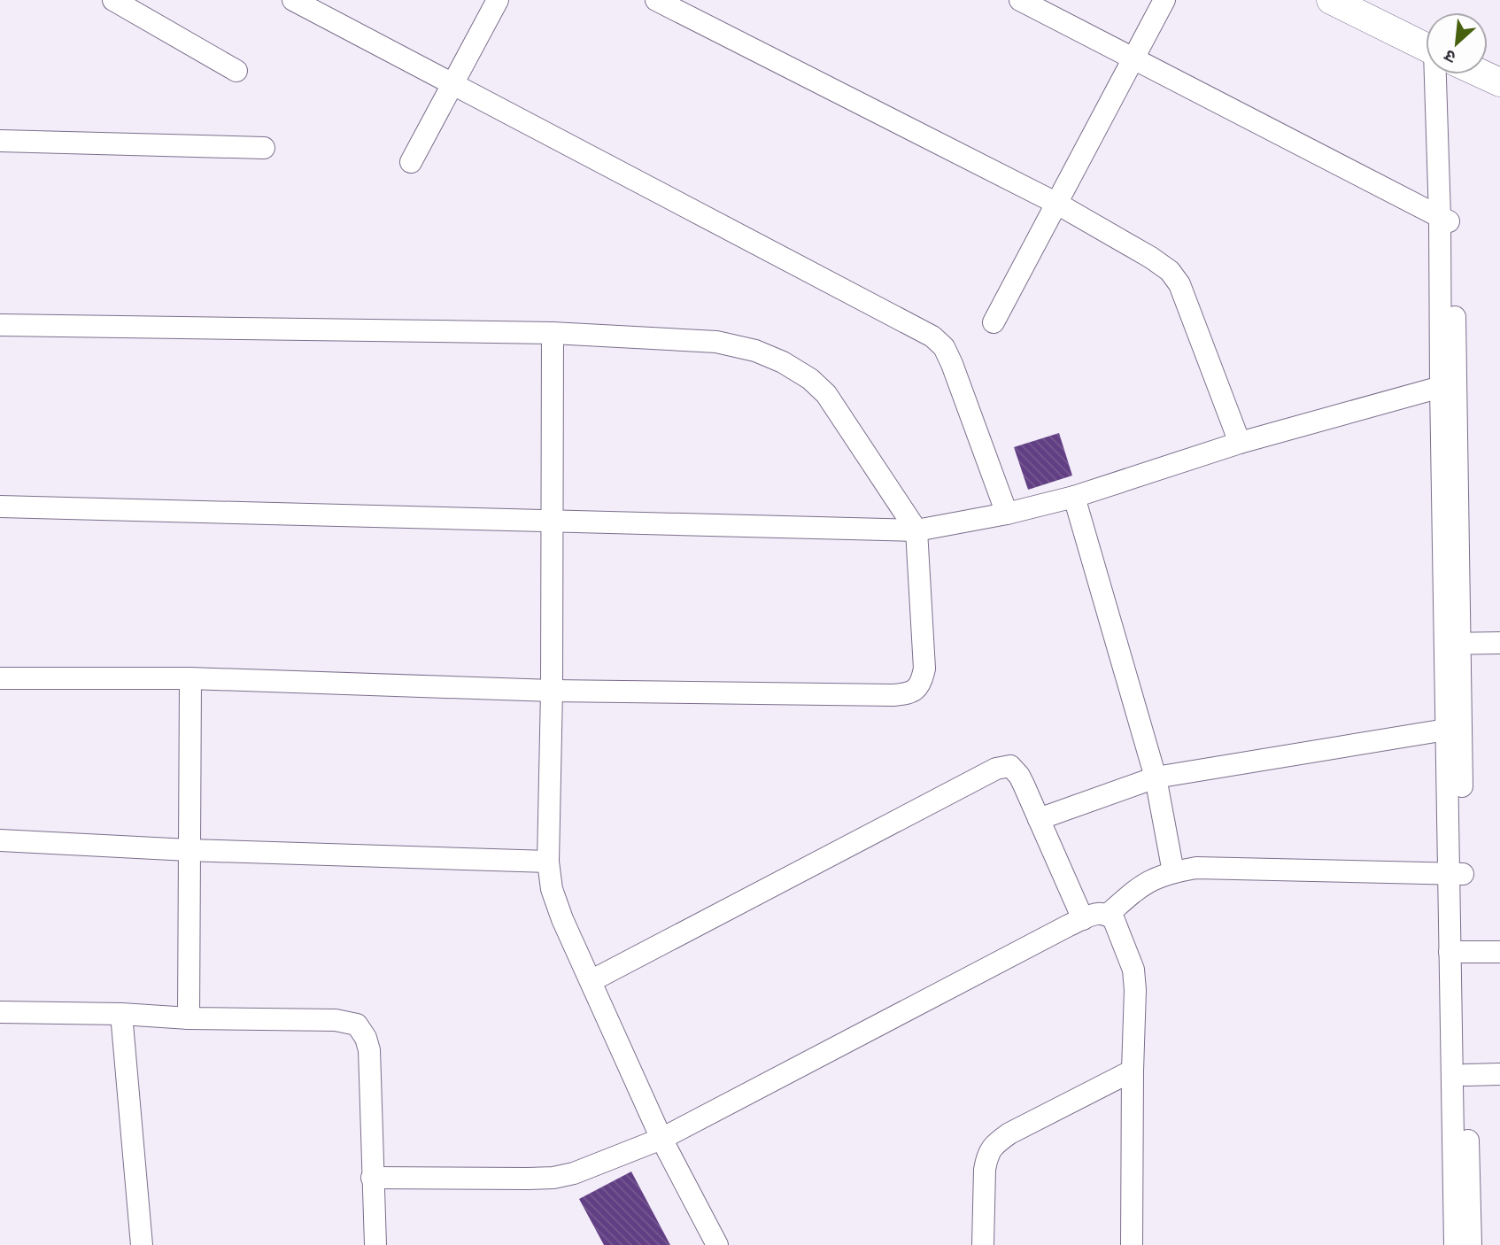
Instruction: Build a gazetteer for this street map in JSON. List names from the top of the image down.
{
  "north": "bottom left"
}
